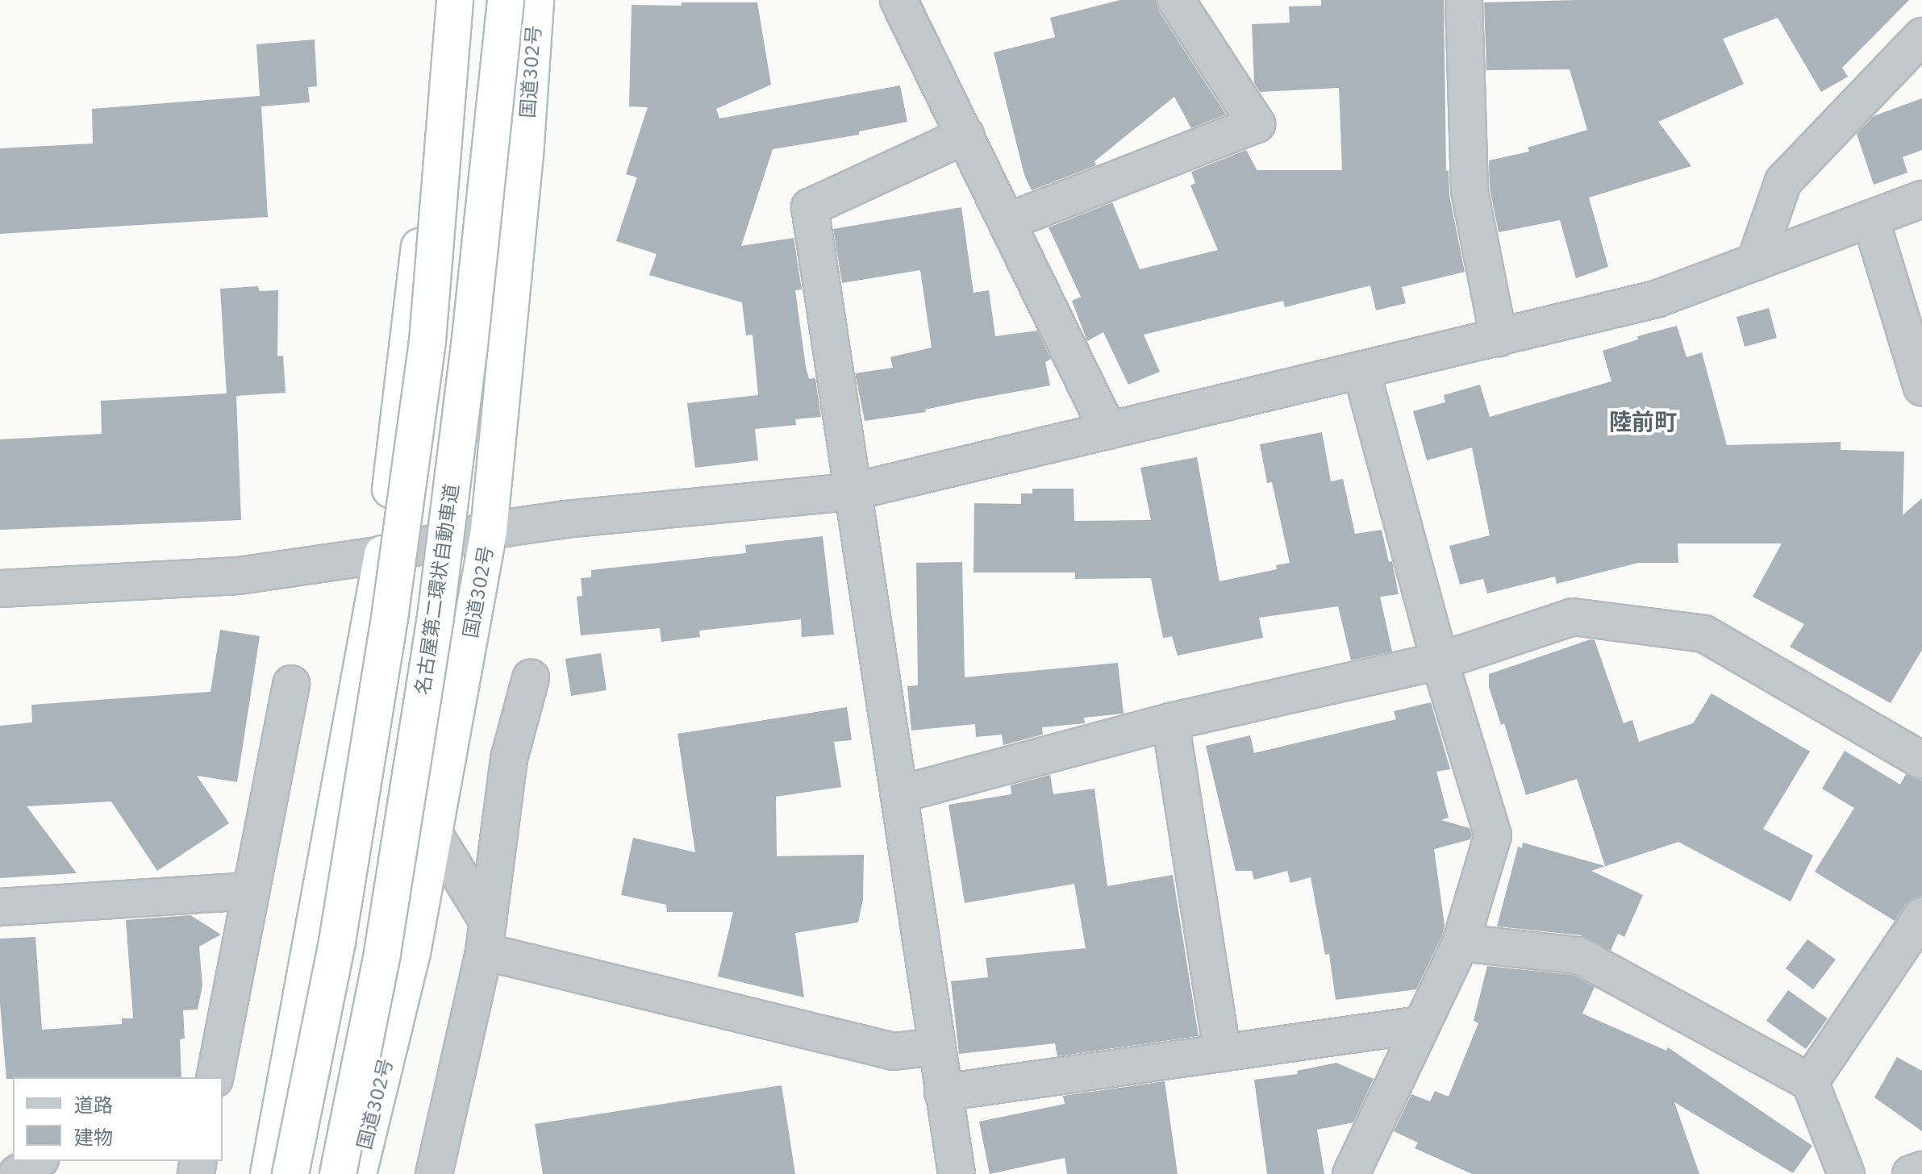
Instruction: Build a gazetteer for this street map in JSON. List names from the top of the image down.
{
  "streets": {
    "highway": ["国道302号", "名古屋第二環状自動車道"]
  },
  "districts": ["陸前町"],
  "legend": ["道路", "建物"]
}
